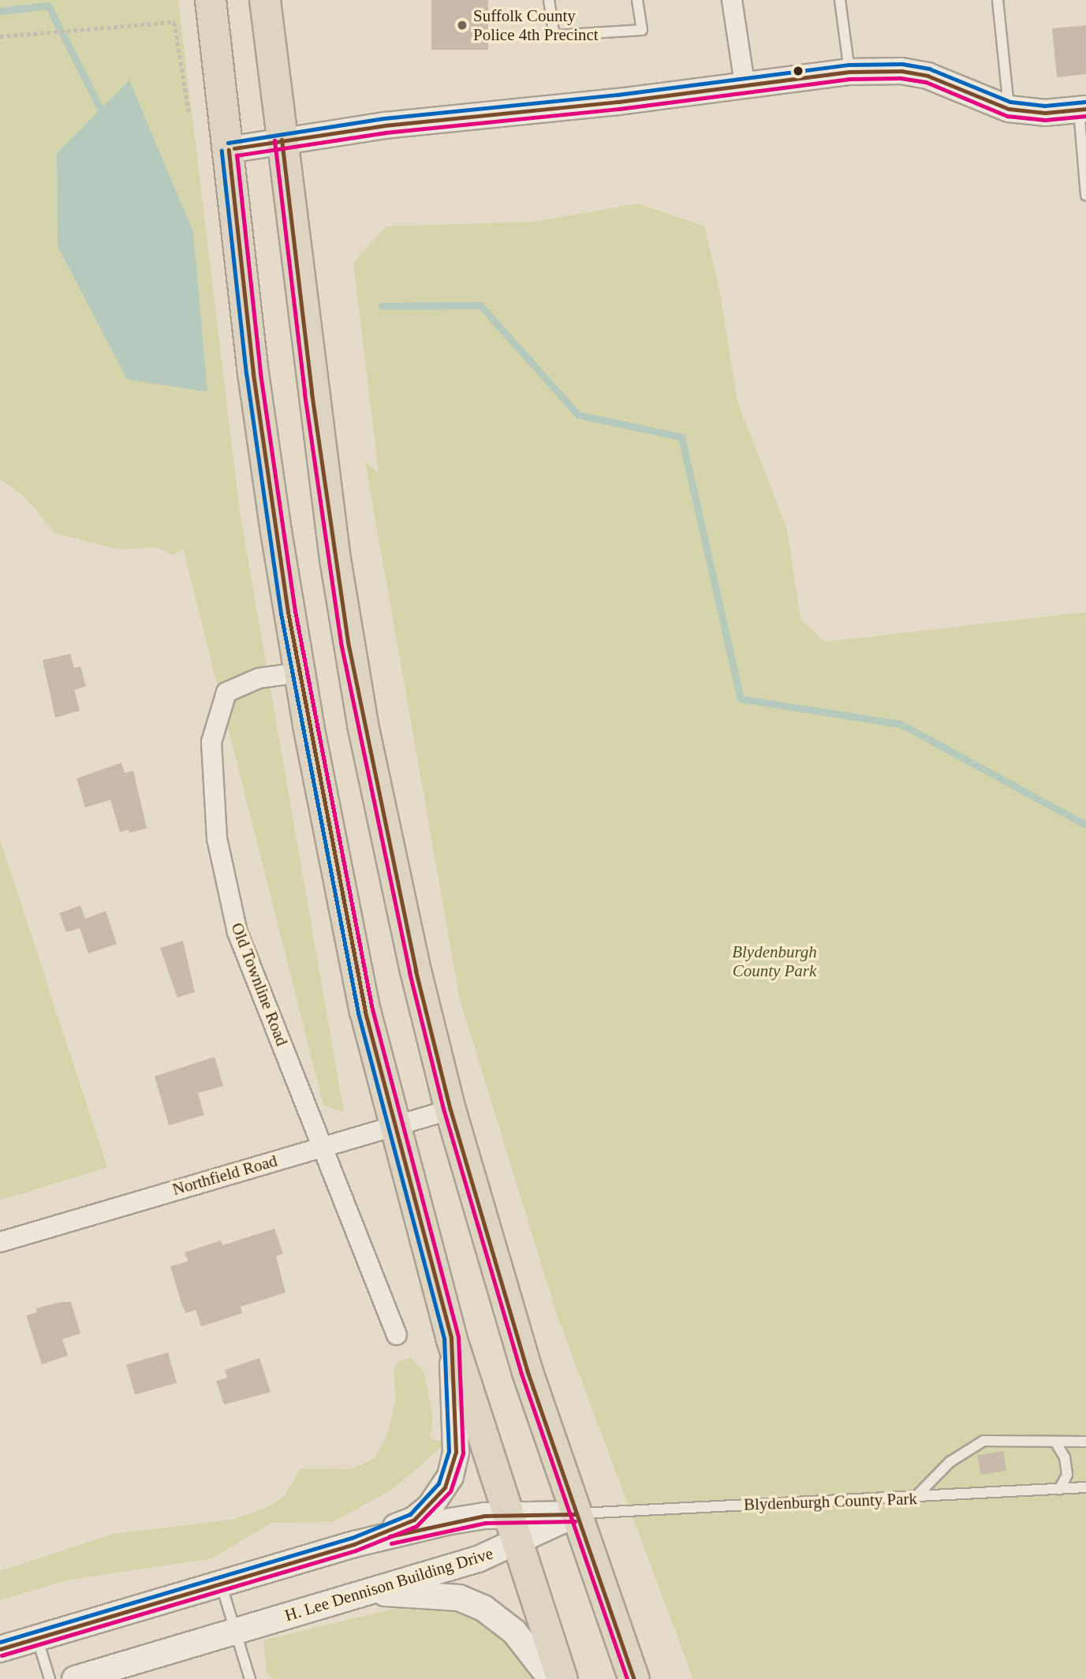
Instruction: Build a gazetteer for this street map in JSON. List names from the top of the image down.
{
  "streets": {
    "street": ["Old Townline Road", "Northfield Road", "H. Lee Dennison Building Drive"],
    "lane": ["Blydenburgh County Park"]
  },
  "crossings": [
    ["Old Townline Road", "Northfield Road"],
    ["Blydenburgh County Park", "H. Lee Dennison Building Drive"]
  ],
  "parks": ["Blydenburgh County Park"],
  "places": ["Suffolk County Police 4th Precinct"]
}
